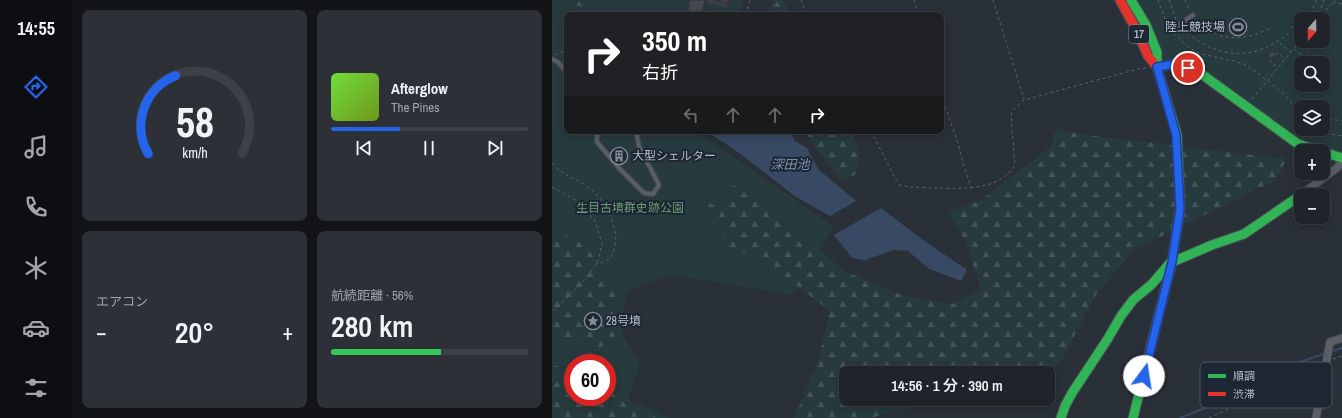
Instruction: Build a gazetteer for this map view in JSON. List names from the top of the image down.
{
  "streets": {
    "street": ["17"]
  },
  "water": ["深田池"],
  "parks": ["生目古墳群史跡公園"],
  "places": {
    "sports": ["陸上競技場"],
    "building": ["大型シェルター"],
    "place": ["28号墳"]
  },
  "legend": ["順調", "渋滞"],
  "north": "bottom",
  "page": {
    "tabs": "14:55",
    "map_buttons": ["+", "−"],
    "turn": ["350 m", "右折"],
    "song": ["Afterglow", "The Pines"],
    "tile": [
      "エアコン",
      ["航続距離 · 56%", "280 km"]
    ],
    "heat": ["−", "20°", "+"],
    "limit": "60",
    "trip": "14:56 · 1 分 · 390 m",
    "gauge": ["58", "km/h"]
  }
}
